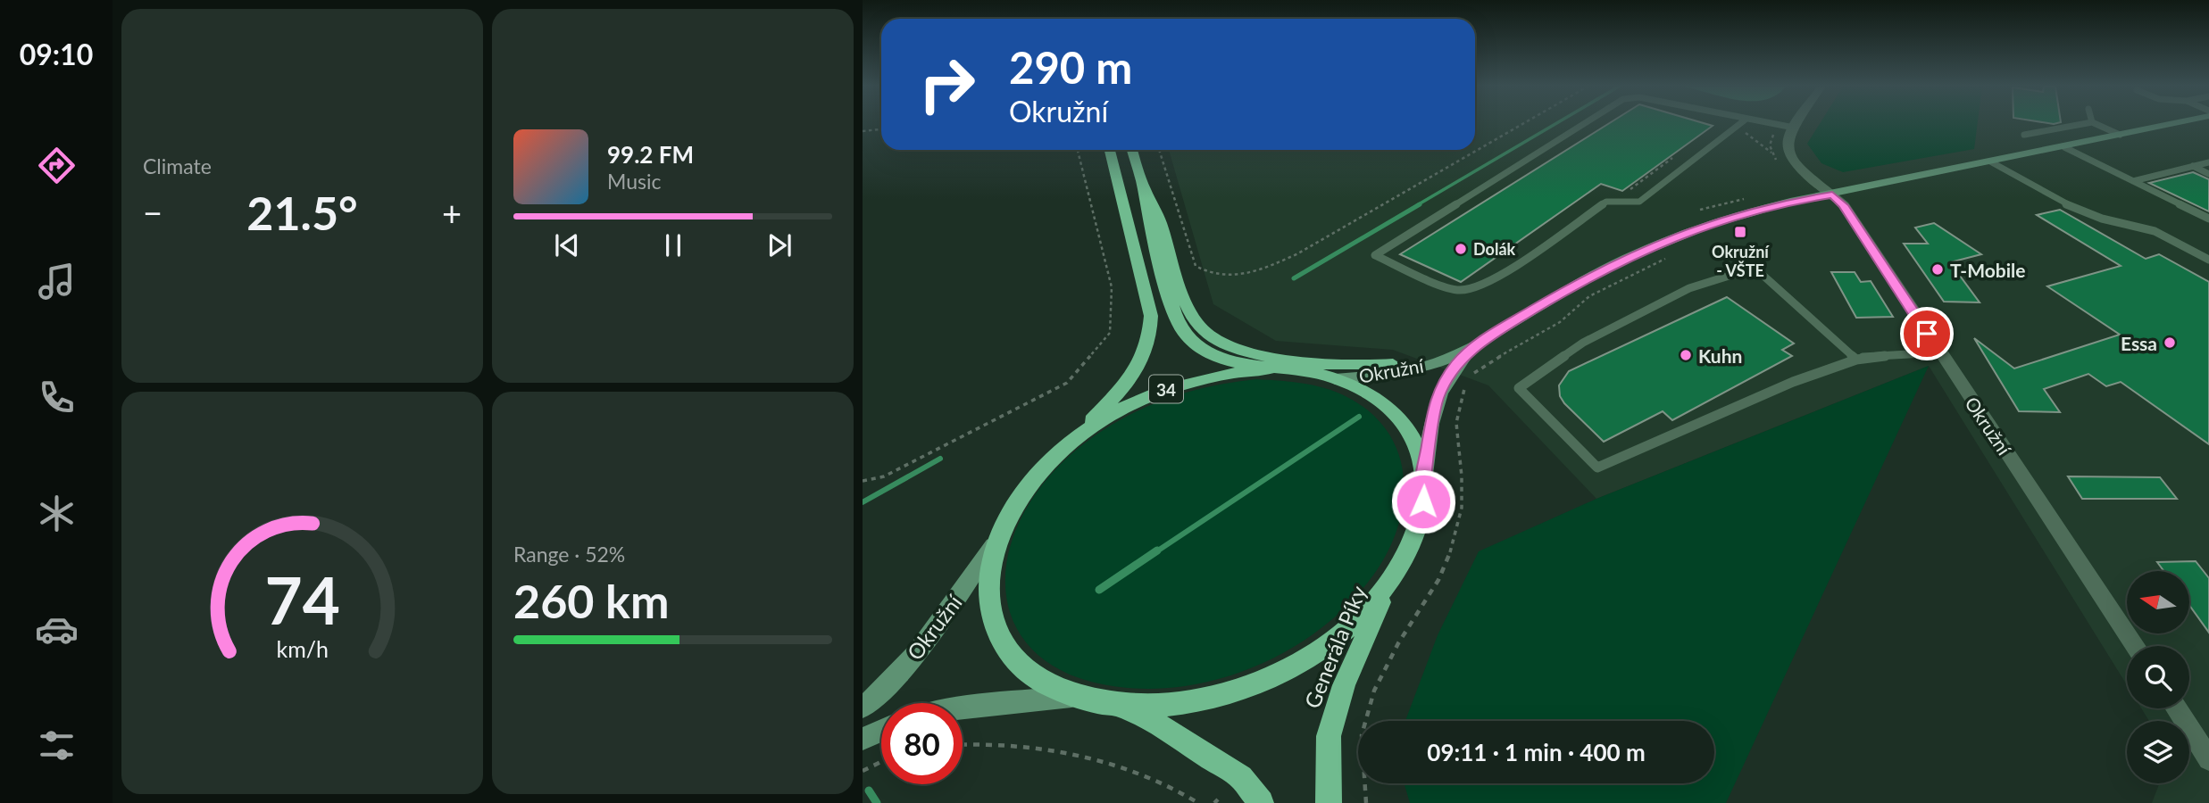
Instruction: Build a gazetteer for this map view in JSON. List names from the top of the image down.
{
  "streets": {
    "highway": ["34", "Generála Píky"],
    "main road": ["Okružní"]
  },
  "crossings": [
    ["Okružní", "34"],
    ["34", "Generála Píky"]
  ],
  "places": {
    "transit": ["Okružní - VŠTE"],
    "other": [
      "Dolák",
      "T-Mobile",
      "Essa",
      "Kuhn"
    ]
  },
  "north": "left",
  "page": {
    "tabs": "09:10",
    "tile": [
      "Climate",
      ["Range · 52%", "260 km"]
    ],
    "turn": ["290 m", "Okružní"],
    "song": ["99.2 FM", "Music"],
    "heat": ["−", "21.5°", "+"],
    "limit": "80",
    "trip": "09:11 · 1 min · 400 m",
    "gauge": ["74", "km/h"]
  }
}
